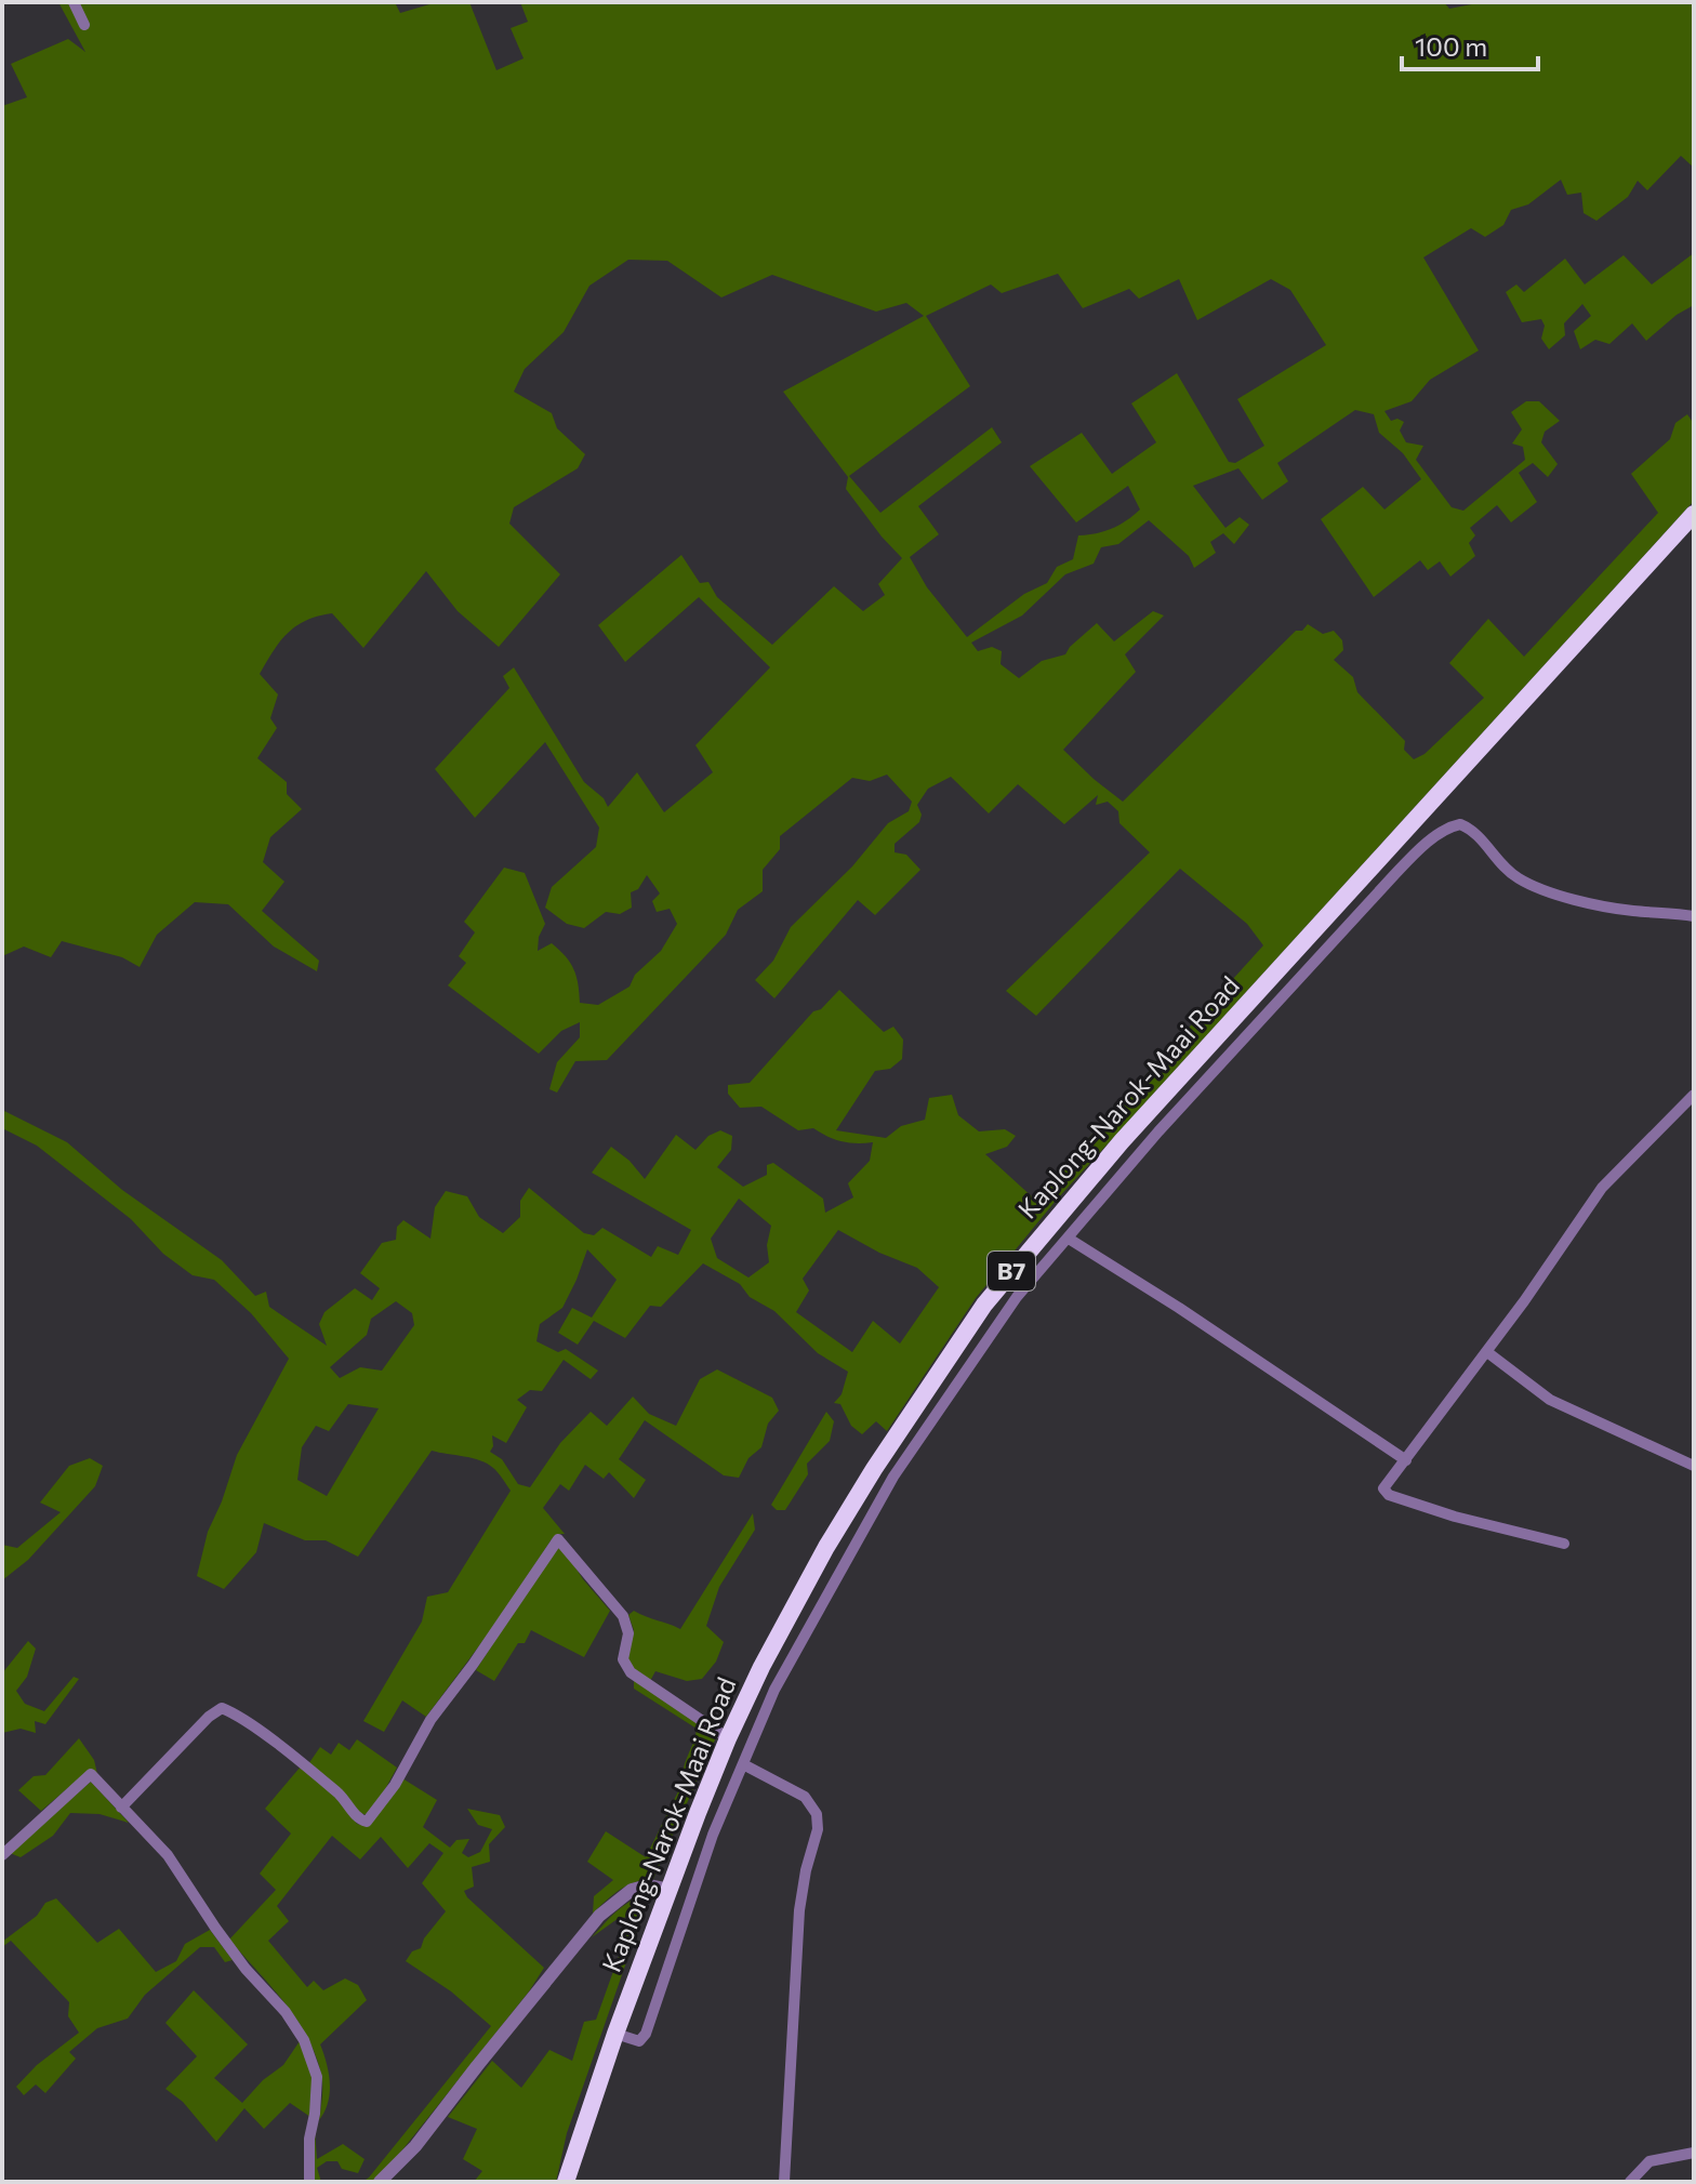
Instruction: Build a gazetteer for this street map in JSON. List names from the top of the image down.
{
  "streets": {
    "highway": ["Kaplong-Narok-Maai Road", "B7"]
  },
  "scale_bar": "100 m"
}
